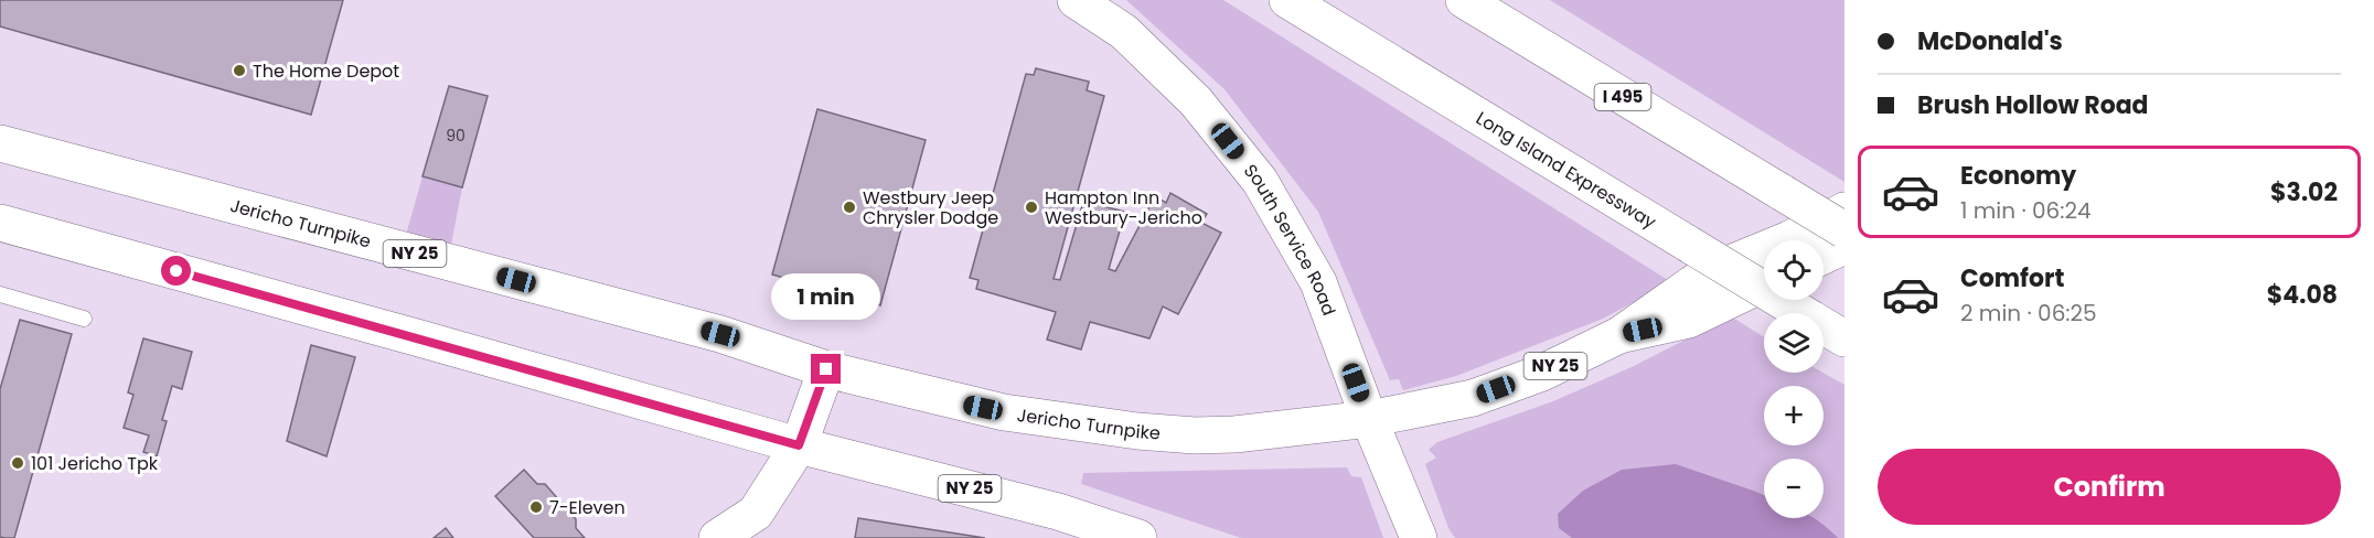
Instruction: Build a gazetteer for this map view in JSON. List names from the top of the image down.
{
  "streets": {
    "main road": [
      "I 495",
      "Long Island Expressway",
      "Jericho Turnpike",
      "South Service Road",
      "NY 25"
    ]
  },
  "crossings": [
    ["Jericho Turnpike", "South Service Road"]
  ],
  "places": [
    "The Home Depot",
    "Westbury Jeep Chrysler Dodge",
    "Hampton Inn Westbury-Jericho",
    "101 Jericho Tpk",
    "7-Eleven"
  ],
  "house_numbers": ["90"],
  "page": {
    "banner": ["McDonald's", "Brush Hollow Road"],
    "list": [
      {
        "name": "Economy",
        "note": "1 min · 06:24",
        "value": "$3.02"
      },
      {
        "name": "Comfort",
        "note": "2 min · 06:25",
        "value": "$4.08"
      }
    ],
    "map_buttons": ["+", "−"],
    "bubble": "1 min",
    "buttons": "Confirm"
  }
}
